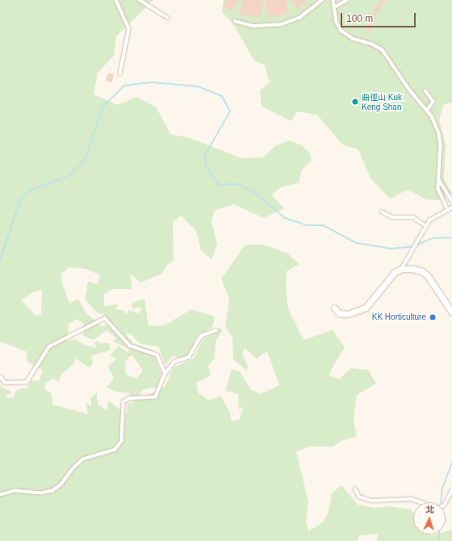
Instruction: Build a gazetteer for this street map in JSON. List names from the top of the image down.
{
  "places": ["曲徑山 Kuk Keng Shan", "KK Horticulture"],
  "scale_bar": "100 m",
  "north": "top"
}
